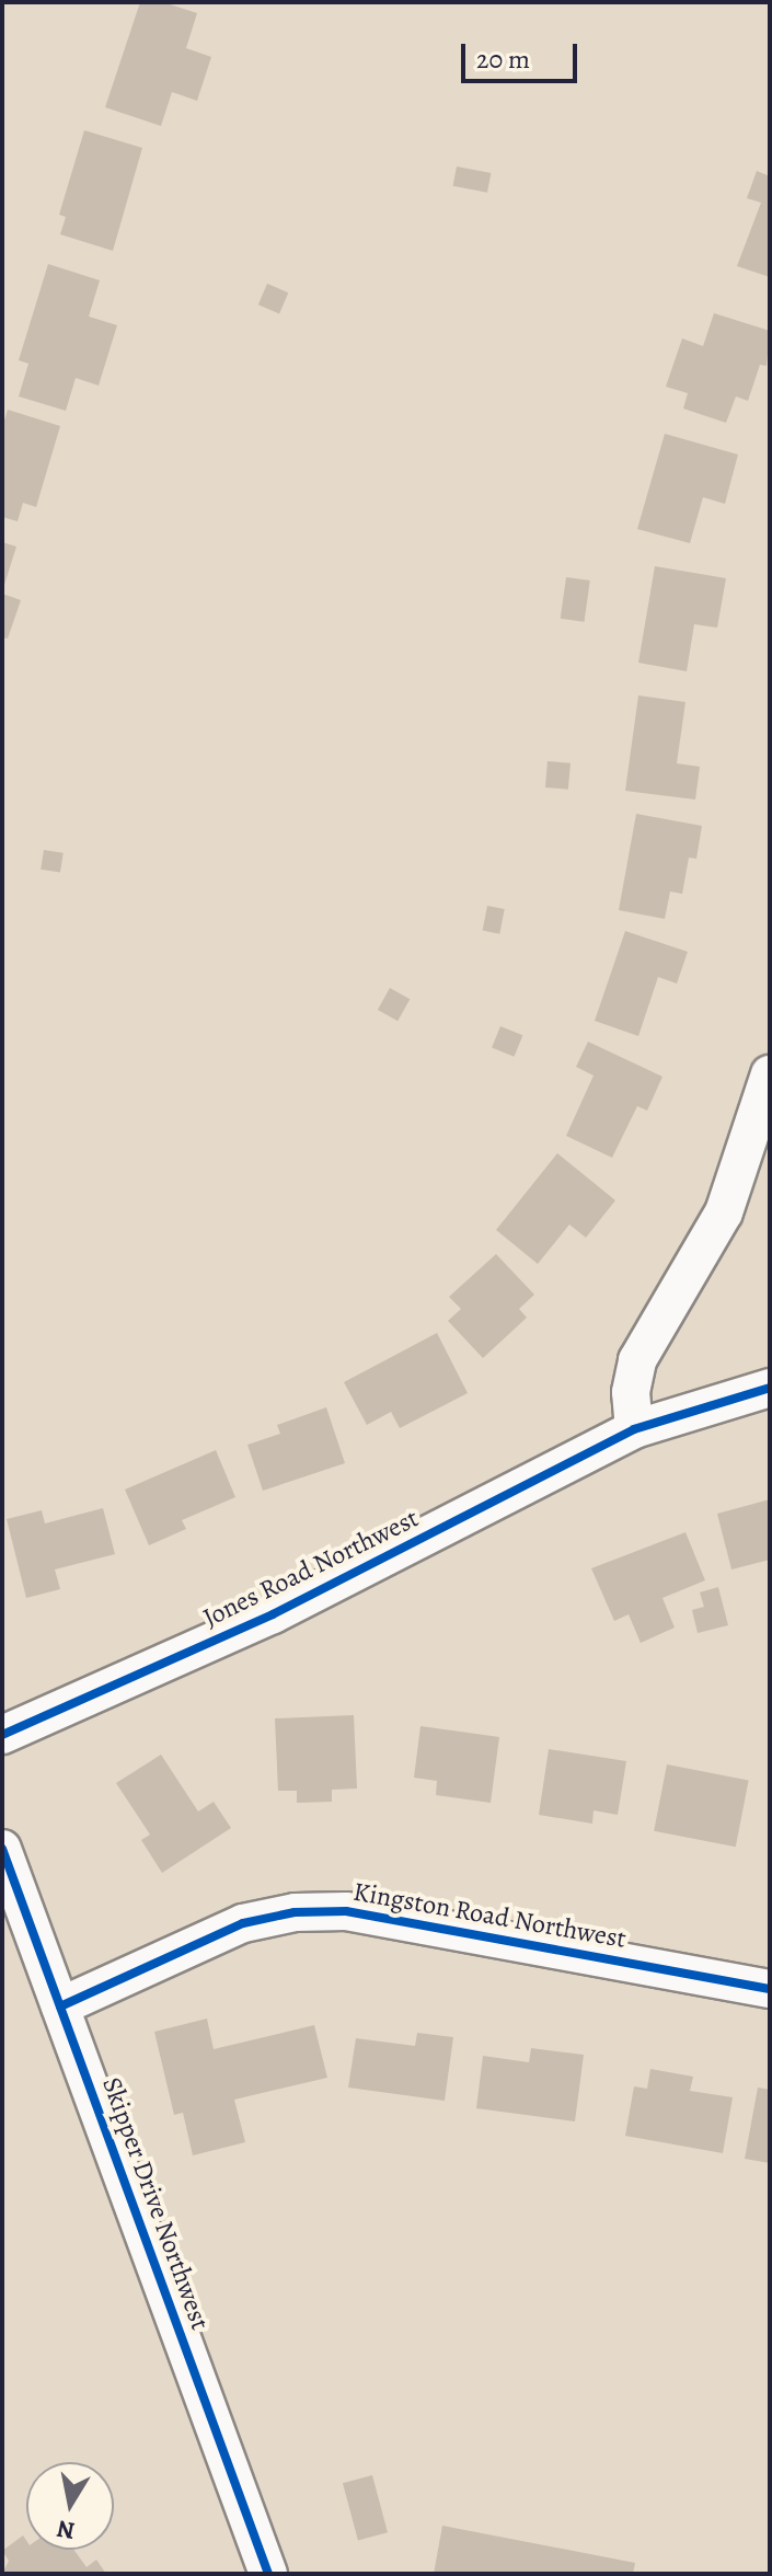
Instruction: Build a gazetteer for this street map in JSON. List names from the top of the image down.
{
  "streets": {
    "street": ["Jones Road Northwest", "Kingston Road Northwest", "Skipper Drive Northwest"]
  },
  "crossings": [
    ["Kingston Road Northwest", "Skipper Drive Northwest"]
  ],
  "scale_bar": "20 m",
  "north": "bottom"
}
